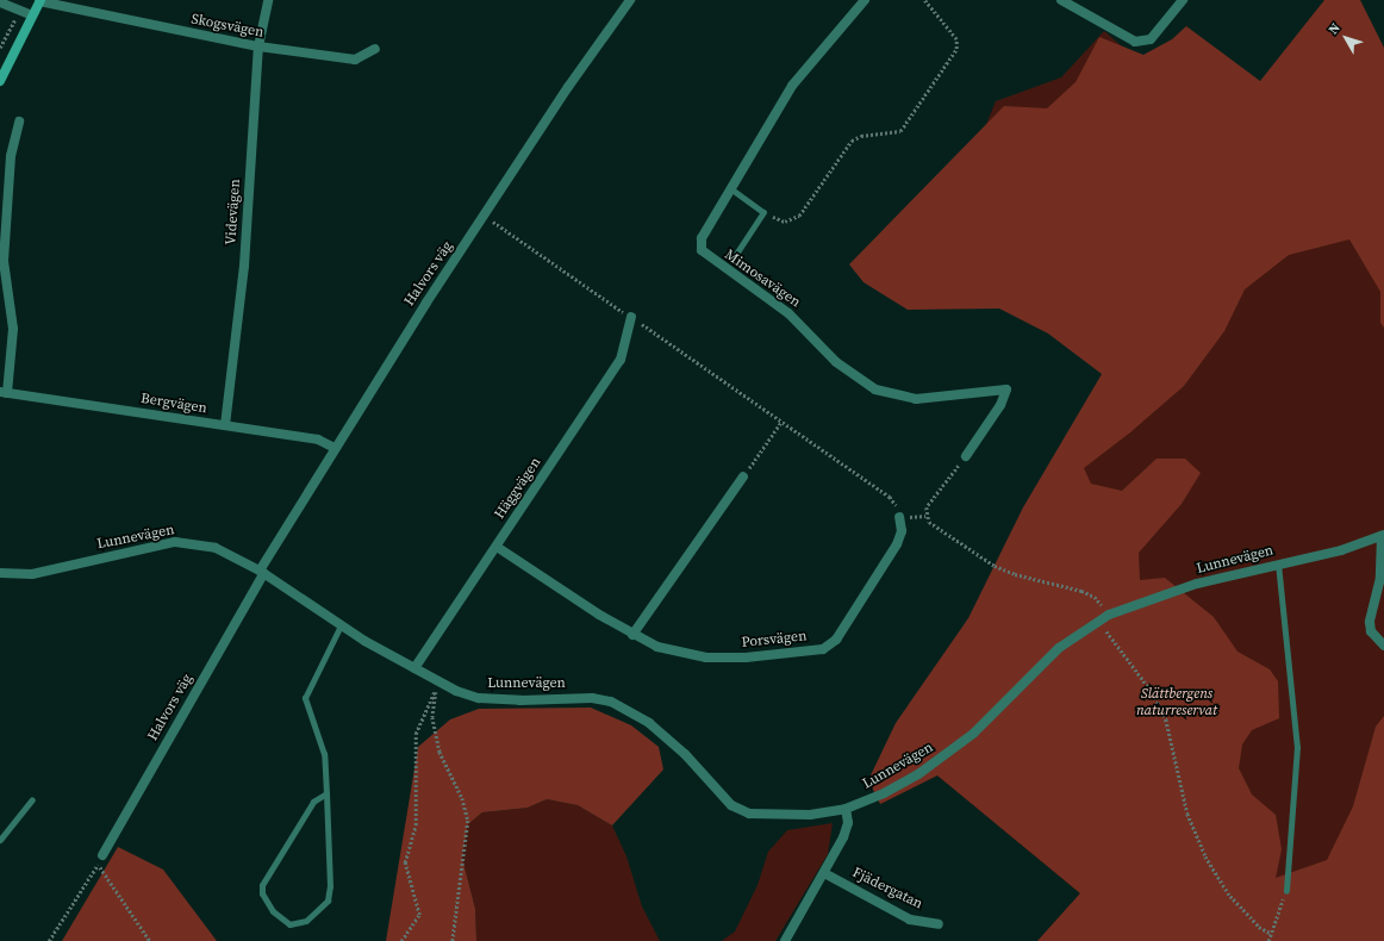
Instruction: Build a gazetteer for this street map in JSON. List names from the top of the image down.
{
  "streets": {
    "street": [
      "Skogsvägen",
      "Videvägen",
      "Halvors väg",
      "Mimosavägen",
      "Bergvägen",
      "Häggvägen",
      "Lunnevägen",
      "Porsvägen",
      "Fjädergatan"
    ]
  },
  "crossings": [
    ["Skogsvägen", "Videvägen"],
    ["Videvägen", "Bergvägen"],
    ["Halvors väg", "Bergvägen"],
    ["Halvors väg", "Lunnevägen"],
    ["Häggvägen", "Lunnevägen"],
    ["Häggvägen", "Porsvägen"]
  ],
  "parks": ["Slättbergens naturreservat"],
  "north": "top left"
}
